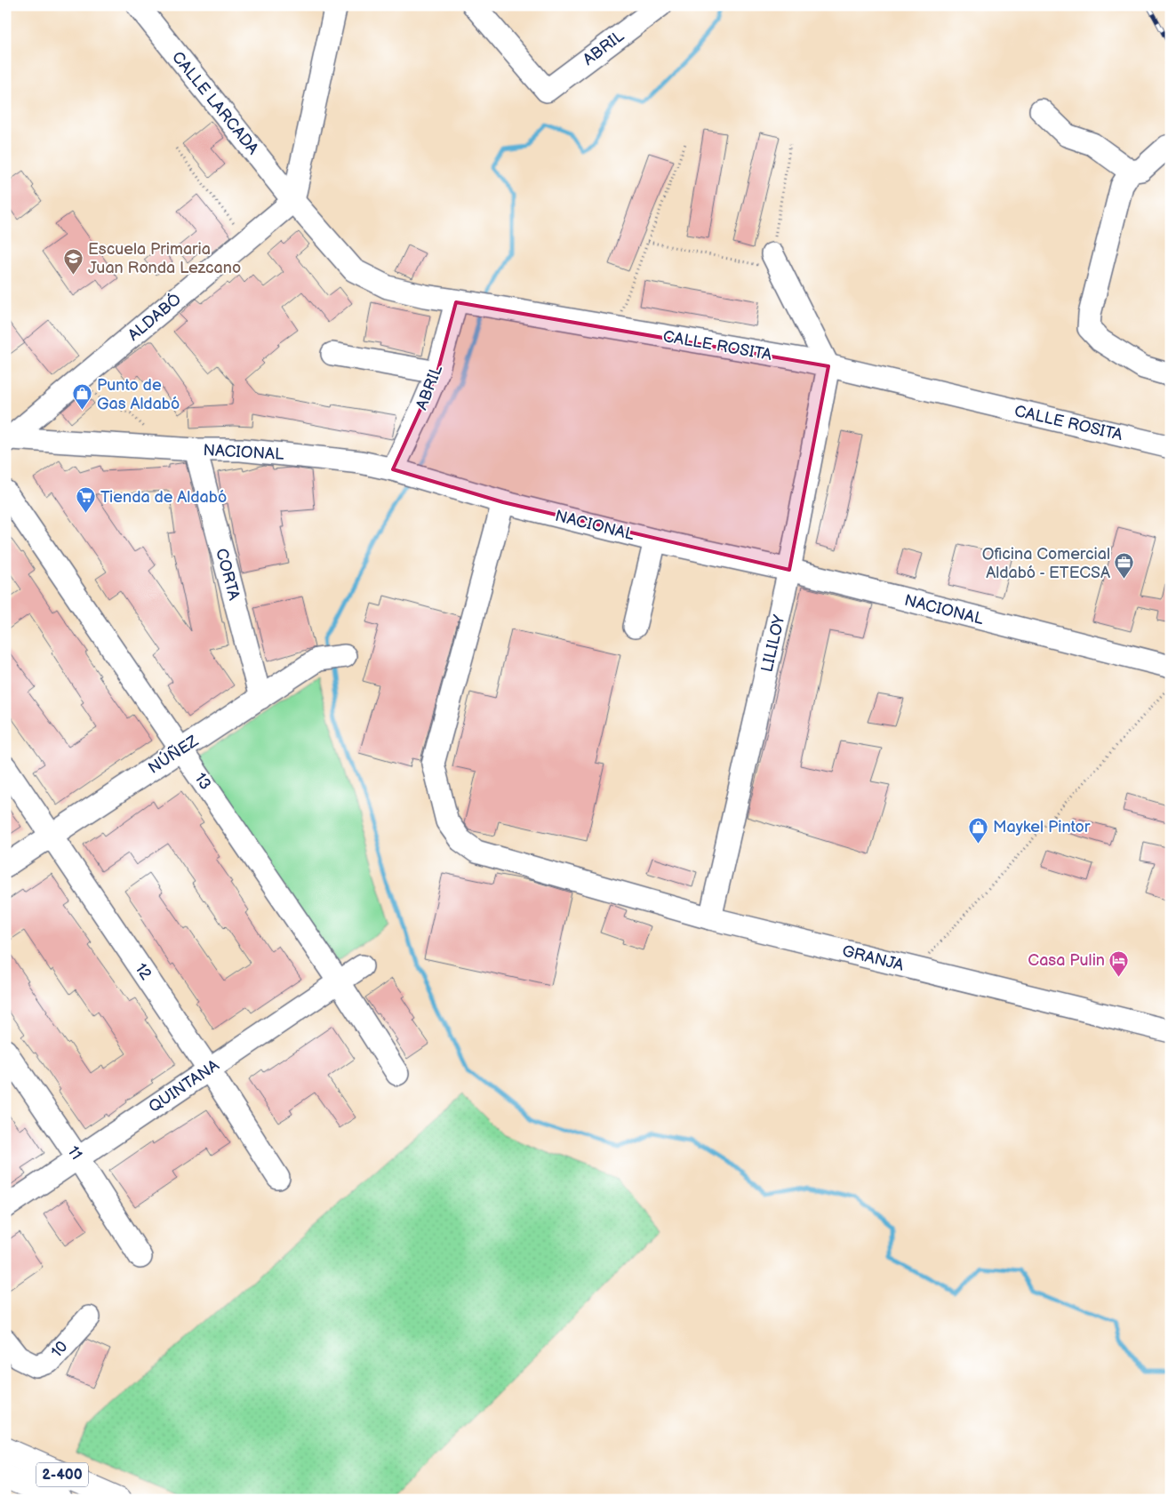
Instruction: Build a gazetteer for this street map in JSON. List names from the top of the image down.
{
  "streets": {
    "highway": ["2-400"],
    "street": [
      "ABRIL",
      "CALLE LARCADA",
      "ALDABÓ",
      "CALLE ROSITA",
      "NACIONAL",
      "CORTA",
      "LILILOY",
      "NÚÑEZ",
      "13",
      "GRANJA",
      "12",
      "QUINTANA",
      "11",
      "10"
    ]
  },
  "crossings": [
    ["ABRIL", "CALLE ROSITA"],
    ["ABRIL", "NACIONAL"],
    ["CALLE LARCADA", "ALDABÓ"],
    ["CALLE LARCADA", "CALLE ROSITA"],
    ["ALDABÓ", "CALLE ROSITA"],
    ["ALDABÓ", "NACIONAL"],
    ["CALLE ROSITA", "LILILOY"],
    ["NACIONAL", "CORTA"],
    ["NACIONAL", "LILILOY"],
    ["NACIONAL", "GRANJA"],
    ["CORTA", "NÚÑEZ"],
    ["LILILOY", "GRANJA"],
    ["NÚÑEZ", "13"],
    ["NÚÑEZ", "12"],
    ["13", "QUINTANA"],
    ["12", "QUINTANA"],
    ["QUINTANA", "11"]
  ],
  "places": {
    "school or university": ["Escuela Primaria Juan Ronda Lezcano"],
    "shop": ["Punto de Gas Aldabó", "Maykel Pintor"],
    "supermarket": ["Tienda de Aldabó"],
    "office": ["Oficina Comercial Aldabó - ETECSA"],
    "hotel": ["Casa Pulin"]
  }
}
